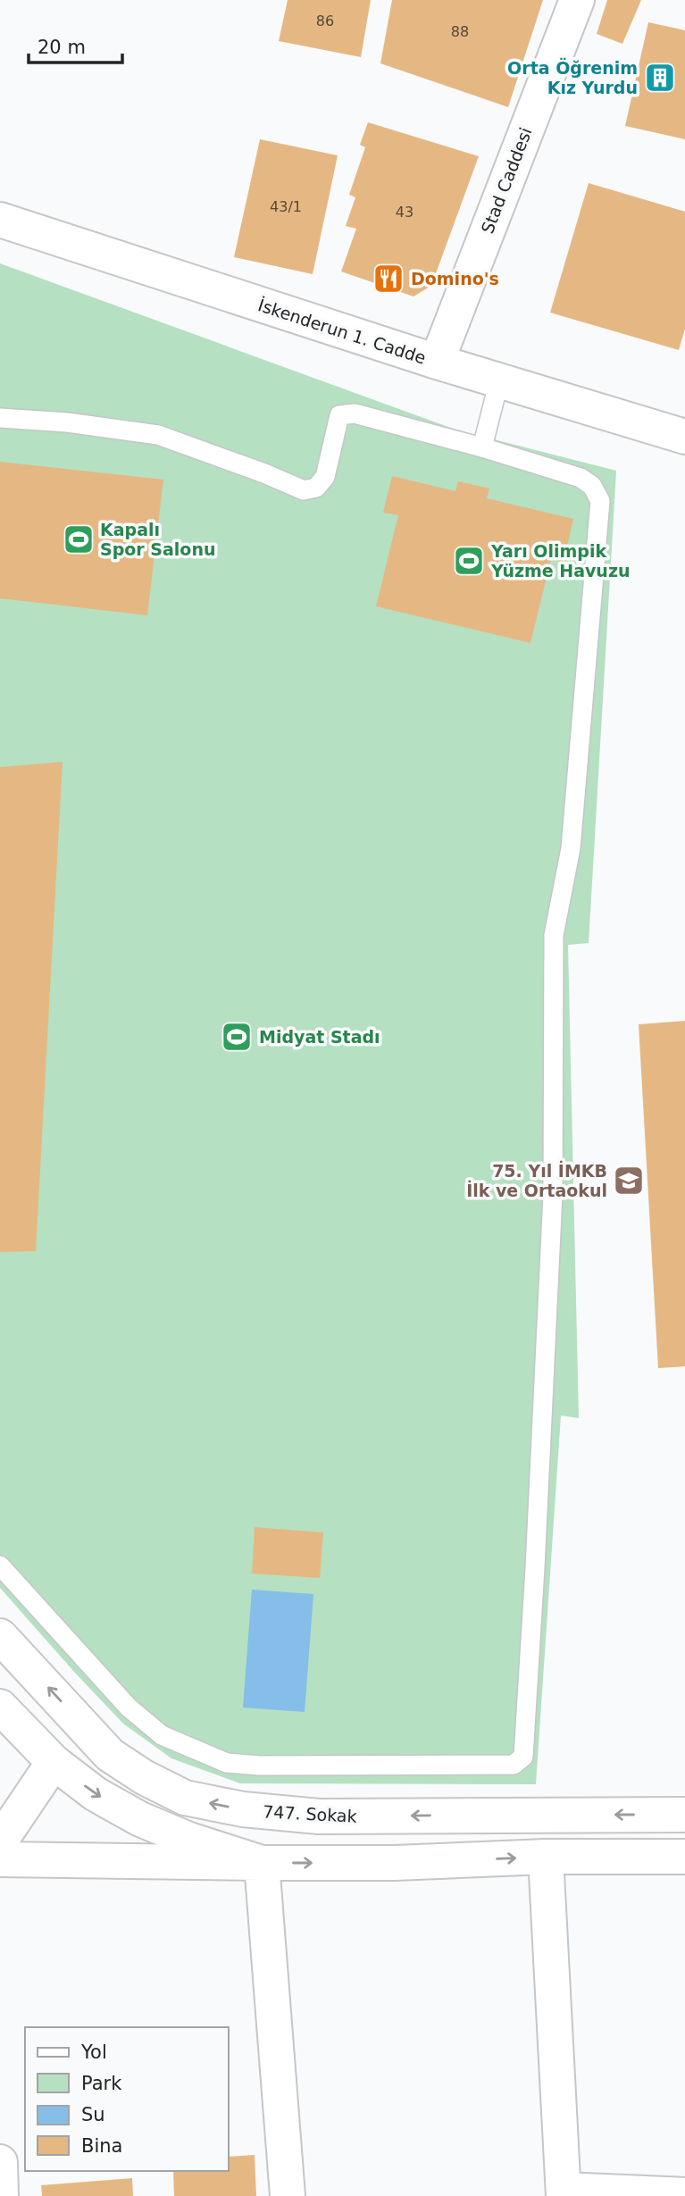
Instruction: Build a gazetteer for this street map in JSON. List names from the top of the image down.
{
  "streets": {
    "street": ["Stad Caddesi", "İskenderun 1. Cadde", "747. Sokak"]
  },
  "crossings": [
    ["Stad Caddesi", "İskenderun 1. Cadde"]
  ],
  "places": {
    "building": ["Orta Öğrenim Kız Yurdu"],
    "restaurant": ["Domino's"],
    "sports": ["Kapalı Spor Salonu", "Yarı Olimpik Yüzme Havuzu", "Midyat Stadı"],
    "school or university": ["75. Yıl İMKB İlk ve Ortaokul"]
  },
  "house_numbers": [
    "86",
    "88",
    "43/1",
    "43"
  ],
  "legend": [
    "Yol",
    "Park",
    "Su",
    "Bina"
  ],
  "scale_bar": "20 m"
}
